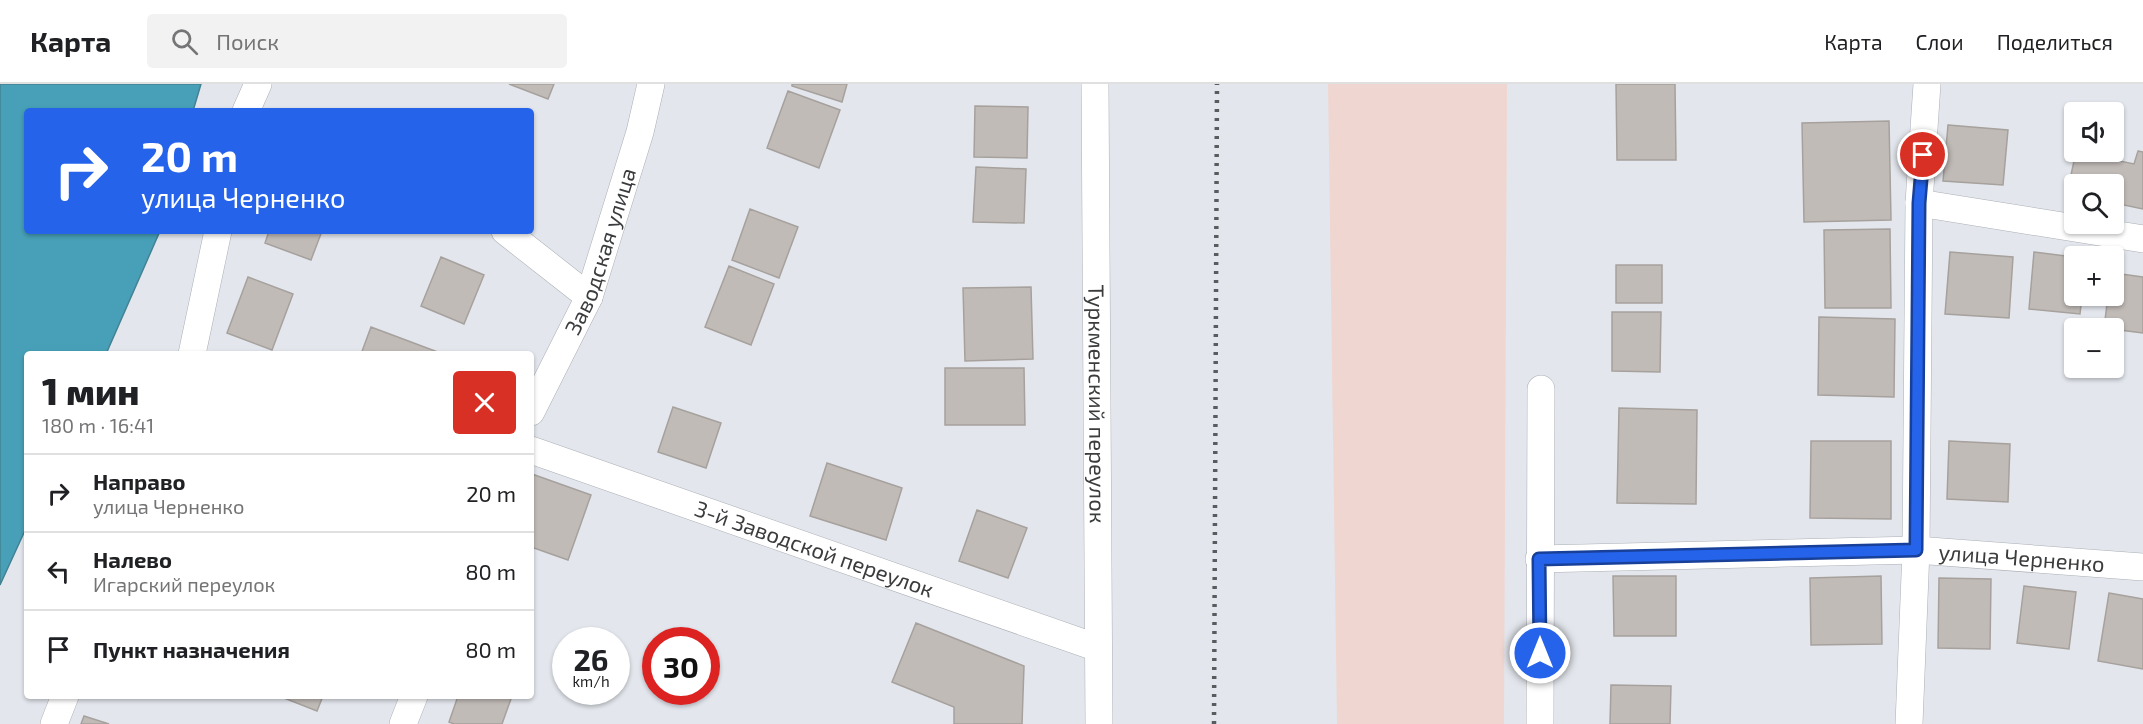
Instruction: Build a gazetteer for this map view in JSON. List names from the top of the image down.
{
  "streets": {
    "street": [
      "Заводская улица",
      "Туркменский переулок",
      "3-й Заводской переулок",
      "улица Черненко"
    ]
  },
  "crossings": [
    ["Туркменский переулок", "3-й Заводской переулок"]
  ],
  "page": {
    "header": "Карта",
    "search": "Поиск",
    "nav": ["Карта", "Слои", "Поделиться"],
    "map_buttons": ["+", "−"],
    "turn": ["20 m", "улица Черненко"],
    "heading": ["1 мин", "180 m · 16:41"],
    "list": [
      {
        "name": "Направо",
        "note": "улица Черненко",
        "value": "20 m"
      },
      {
        "name": "Налево",
        "note": "Игарский переулок",
        "value": "80 m"
      },
      {
        "name": "Пункт назначения",
        "value": "80 m"
      }
    ],
    "speed": "26 km/h",
    "limit": "30"
  }
}
